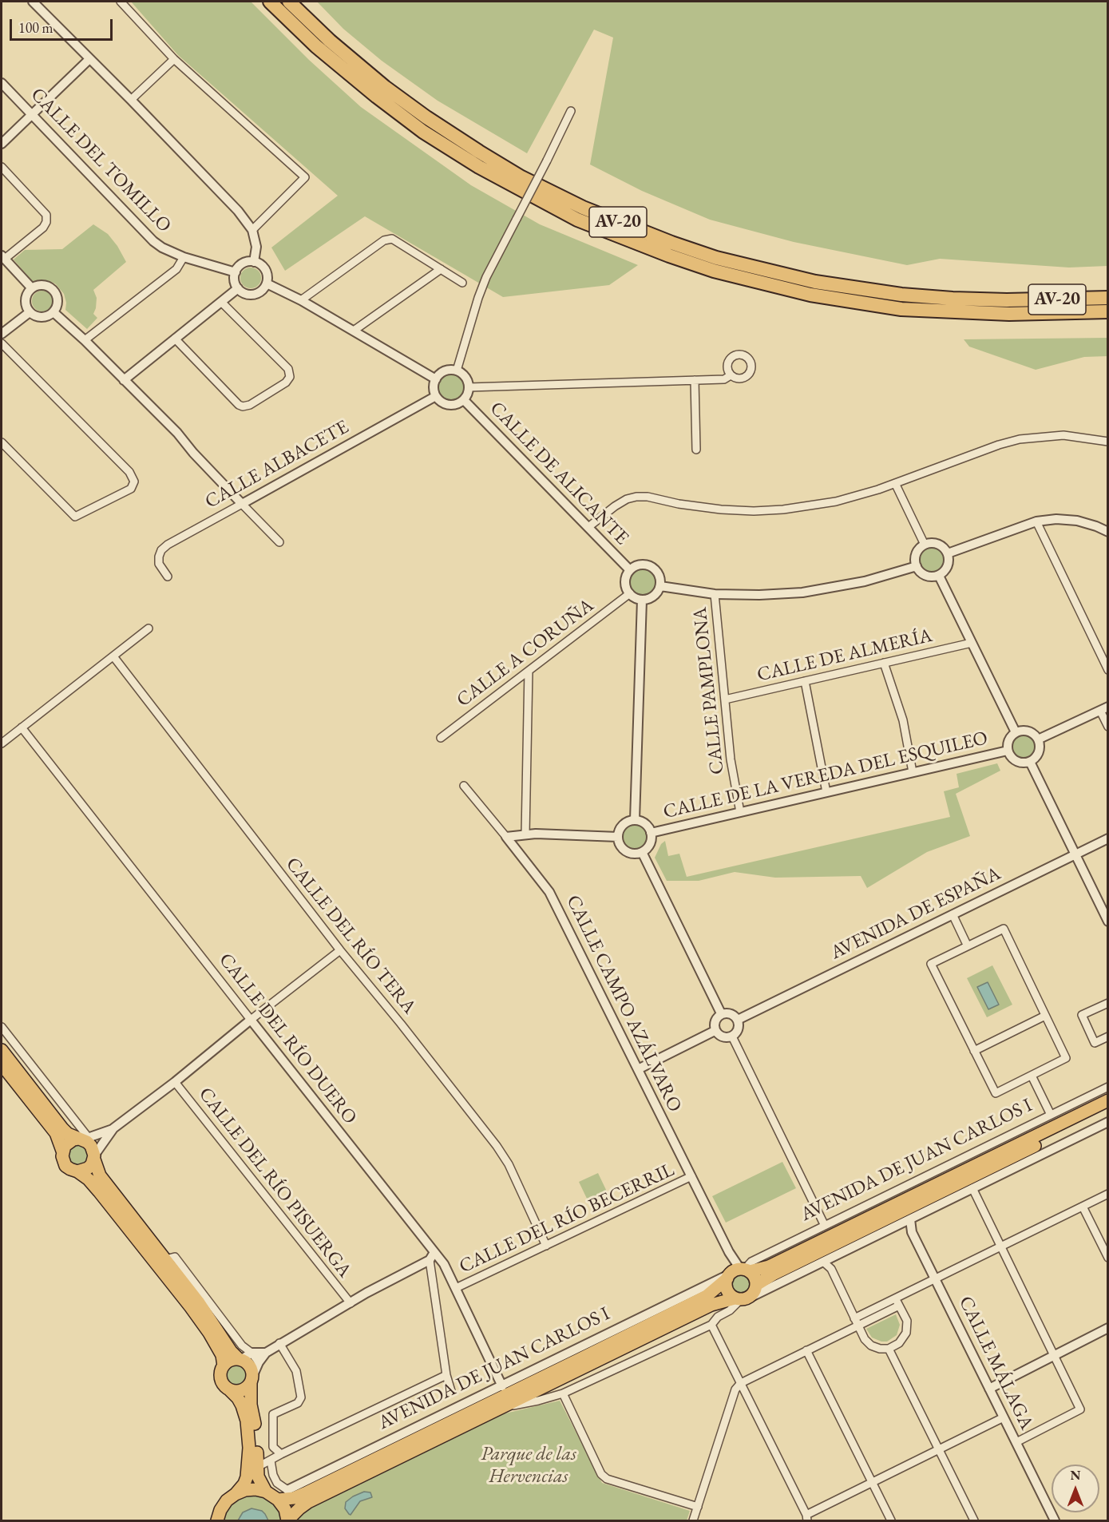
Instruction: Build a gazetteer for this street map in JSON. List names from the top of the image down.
{
  "streets": {
    "highway": ["AV-20", "AVENIDA DE JUAN CARLOS I"],
    "street": [
      "CALLE DEL TOMILLO",
      "CALLE ALBACETE",
      "CALLE DE ALICANTE",
      "CALLE A CORUÑA",
      "CALLE DE ALMERÍA",
      "CALLE PAMPLONA",
      "CALLE DE LA VEREDA DEL ESQUILEO",
      "AVENIDA DE ESPAÑA",
      "CALLE DEL RÍO TERA",
      "CALLE CAMPO AZÁLVARO",
      "CALLE DEL RÍO DUERO",
      "CALLE DEL RÍO PISUERGA",
      "CALLE DEL RÍO BECERRIL",
      "CALLE MÁLAGA"
    ]
  },
  "crossings": [
    ["CALLE ALBACETE", "CALLE DE ALICANTE"],
    ["CALLE DE ALICANTE", "CALLE A CORUÑA"],
    ["CALLE DE ALMERÍA", "CALLE PAMPLONA"],
    ["CALLE PAMPLONA", "CALLE DE LA VEREDA DEL ESQUILEO"],
    ["CALLE DEL RÍO TERA", "CALLE DEL RÍO BECERRIL"],
    ["CALLE CAMPO AZÁLVARO", "AVENIDA DE JUAN CARLOS I"],
    ["CALLE CAMPO AZÁLVARO", "CALLE DEL RÍO BECERRIL"],
    ["CALLE DEL RÍO DUERO", "AVENIDA DE JUAN CARLOS I"],
    ["CALLE DEL RÍO DUERO", "CALLE DEL RÍO BECERRIL"],
    ["AVENIDA DE JUAN CARLOS I", "CALLE MÁLAGA"]
  ],
  "parks": ["Parque de las Hervencias"],
  "scale_bar": "100 m",
  "north": "top"
}
